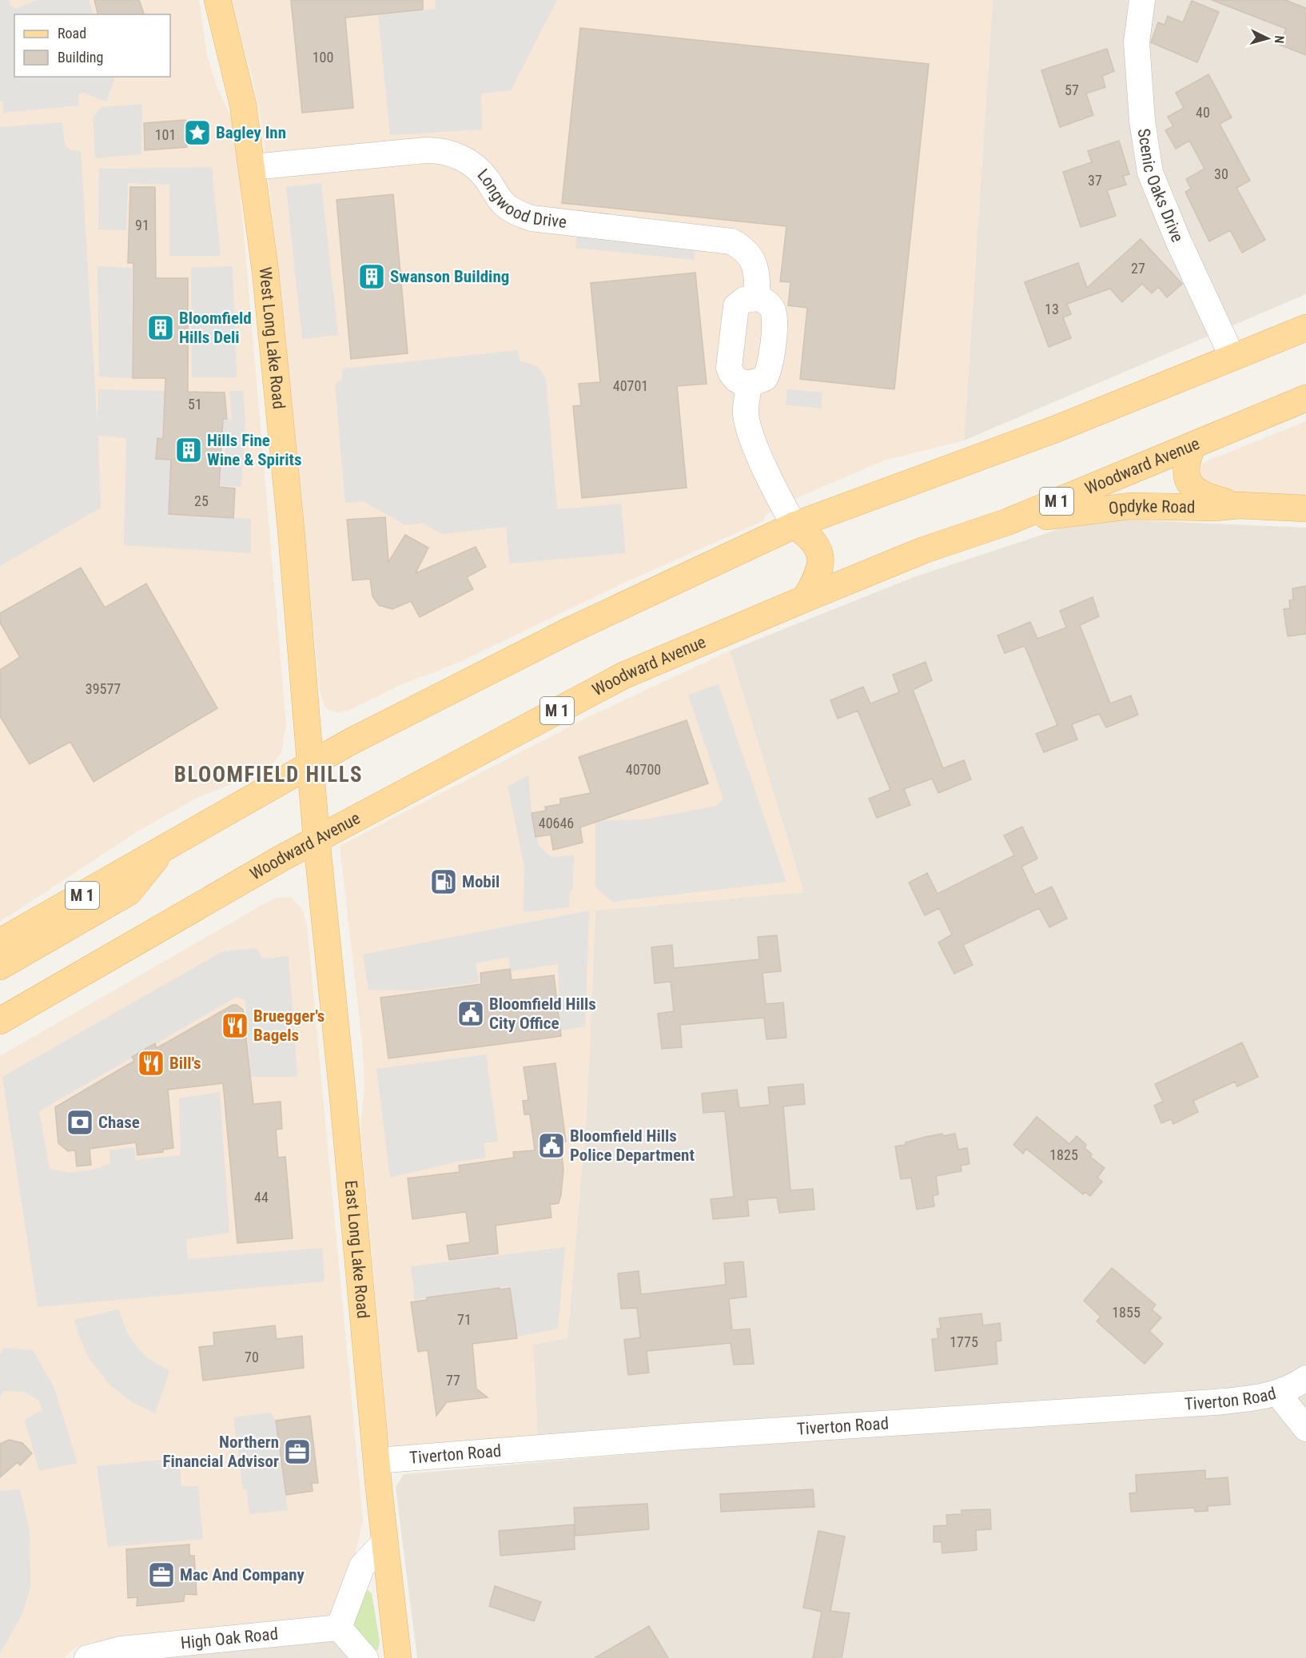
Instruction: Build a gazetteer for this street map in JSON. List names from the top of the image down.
{
  "streets": {
    "main road": [
      "West Long Lake Road",
      "Woodward Avenue",
      "M 1",
      "Opdyke Road",
      "East Long Lake Road"
    ],
    "street": [
      "Scenic Oaks Drive",
      "Longwood Drive",
      "Tiverton Road",
      "High Oak Road"
    ]
  },
  "crossings": [
    ["Scenic Oaks Drive", "M 1"],
    ["Longwood Drive", "West Long Lake Road"],
    ["West Long Lake Road", "Woodward Avenue"],
    ["West Long Lake Road", "M 1"],
    ["West Long Lake Road", "East Long Lake Road"],
    ["Woodward Avenue", "Opdyke Road"],
    ["Woodward Avenue", "East Long Lake Road"],
    ["East Long Lake Road", "Tiverton Road"]
  ],
  "districts": ["BLOOMFIELD HILLS"],
  "places": {
    "place": ["Bagley Inn"],
    "building": ["Swanson Building", "Bloomfield Hills Deli", "Hills Fine Wine & Spirits"],
    "fuel station": ["Mobil"],
    "public building": ["Bloomfield Hills City Office", "Bloomfield Hills Police Department"],
    "restaurant": ["Bruegger's Bagels", "Bill's"],
    "bank": ["Chase"],
    "office": ["Northern Financial Advisor", "Mac And Company"]
  },
  "house_numbers": [
    "100",
    "57",
    "40",
    "101",
    "30",
    "37",
    "91",
    "27",
    "13",
    "40701",
    "51",
    "25",
    "39577",
    "40700",
    "40646",
    "1825",
    "44",
    "1855",
    "71",
    "1775",
    "70",
    "77"
  ],
  "legend": ["Road", "Building"],
  "north": "right"
}
